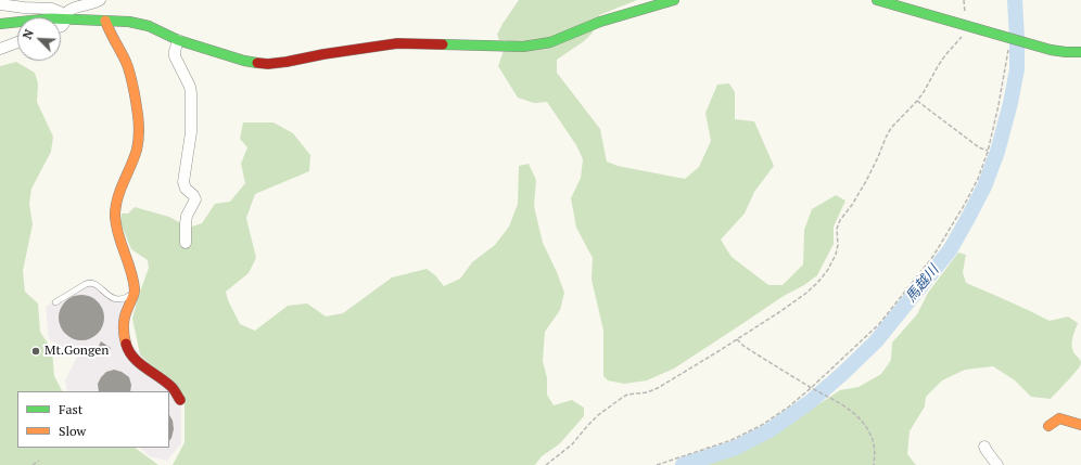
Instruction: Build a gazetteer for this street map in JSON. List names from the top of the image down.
{
  "water": ["馬越川"],
  "places": ["Mt.Gongen"],
  "legend": ["Fast", "Slow"],
  "north": "top left"
}
